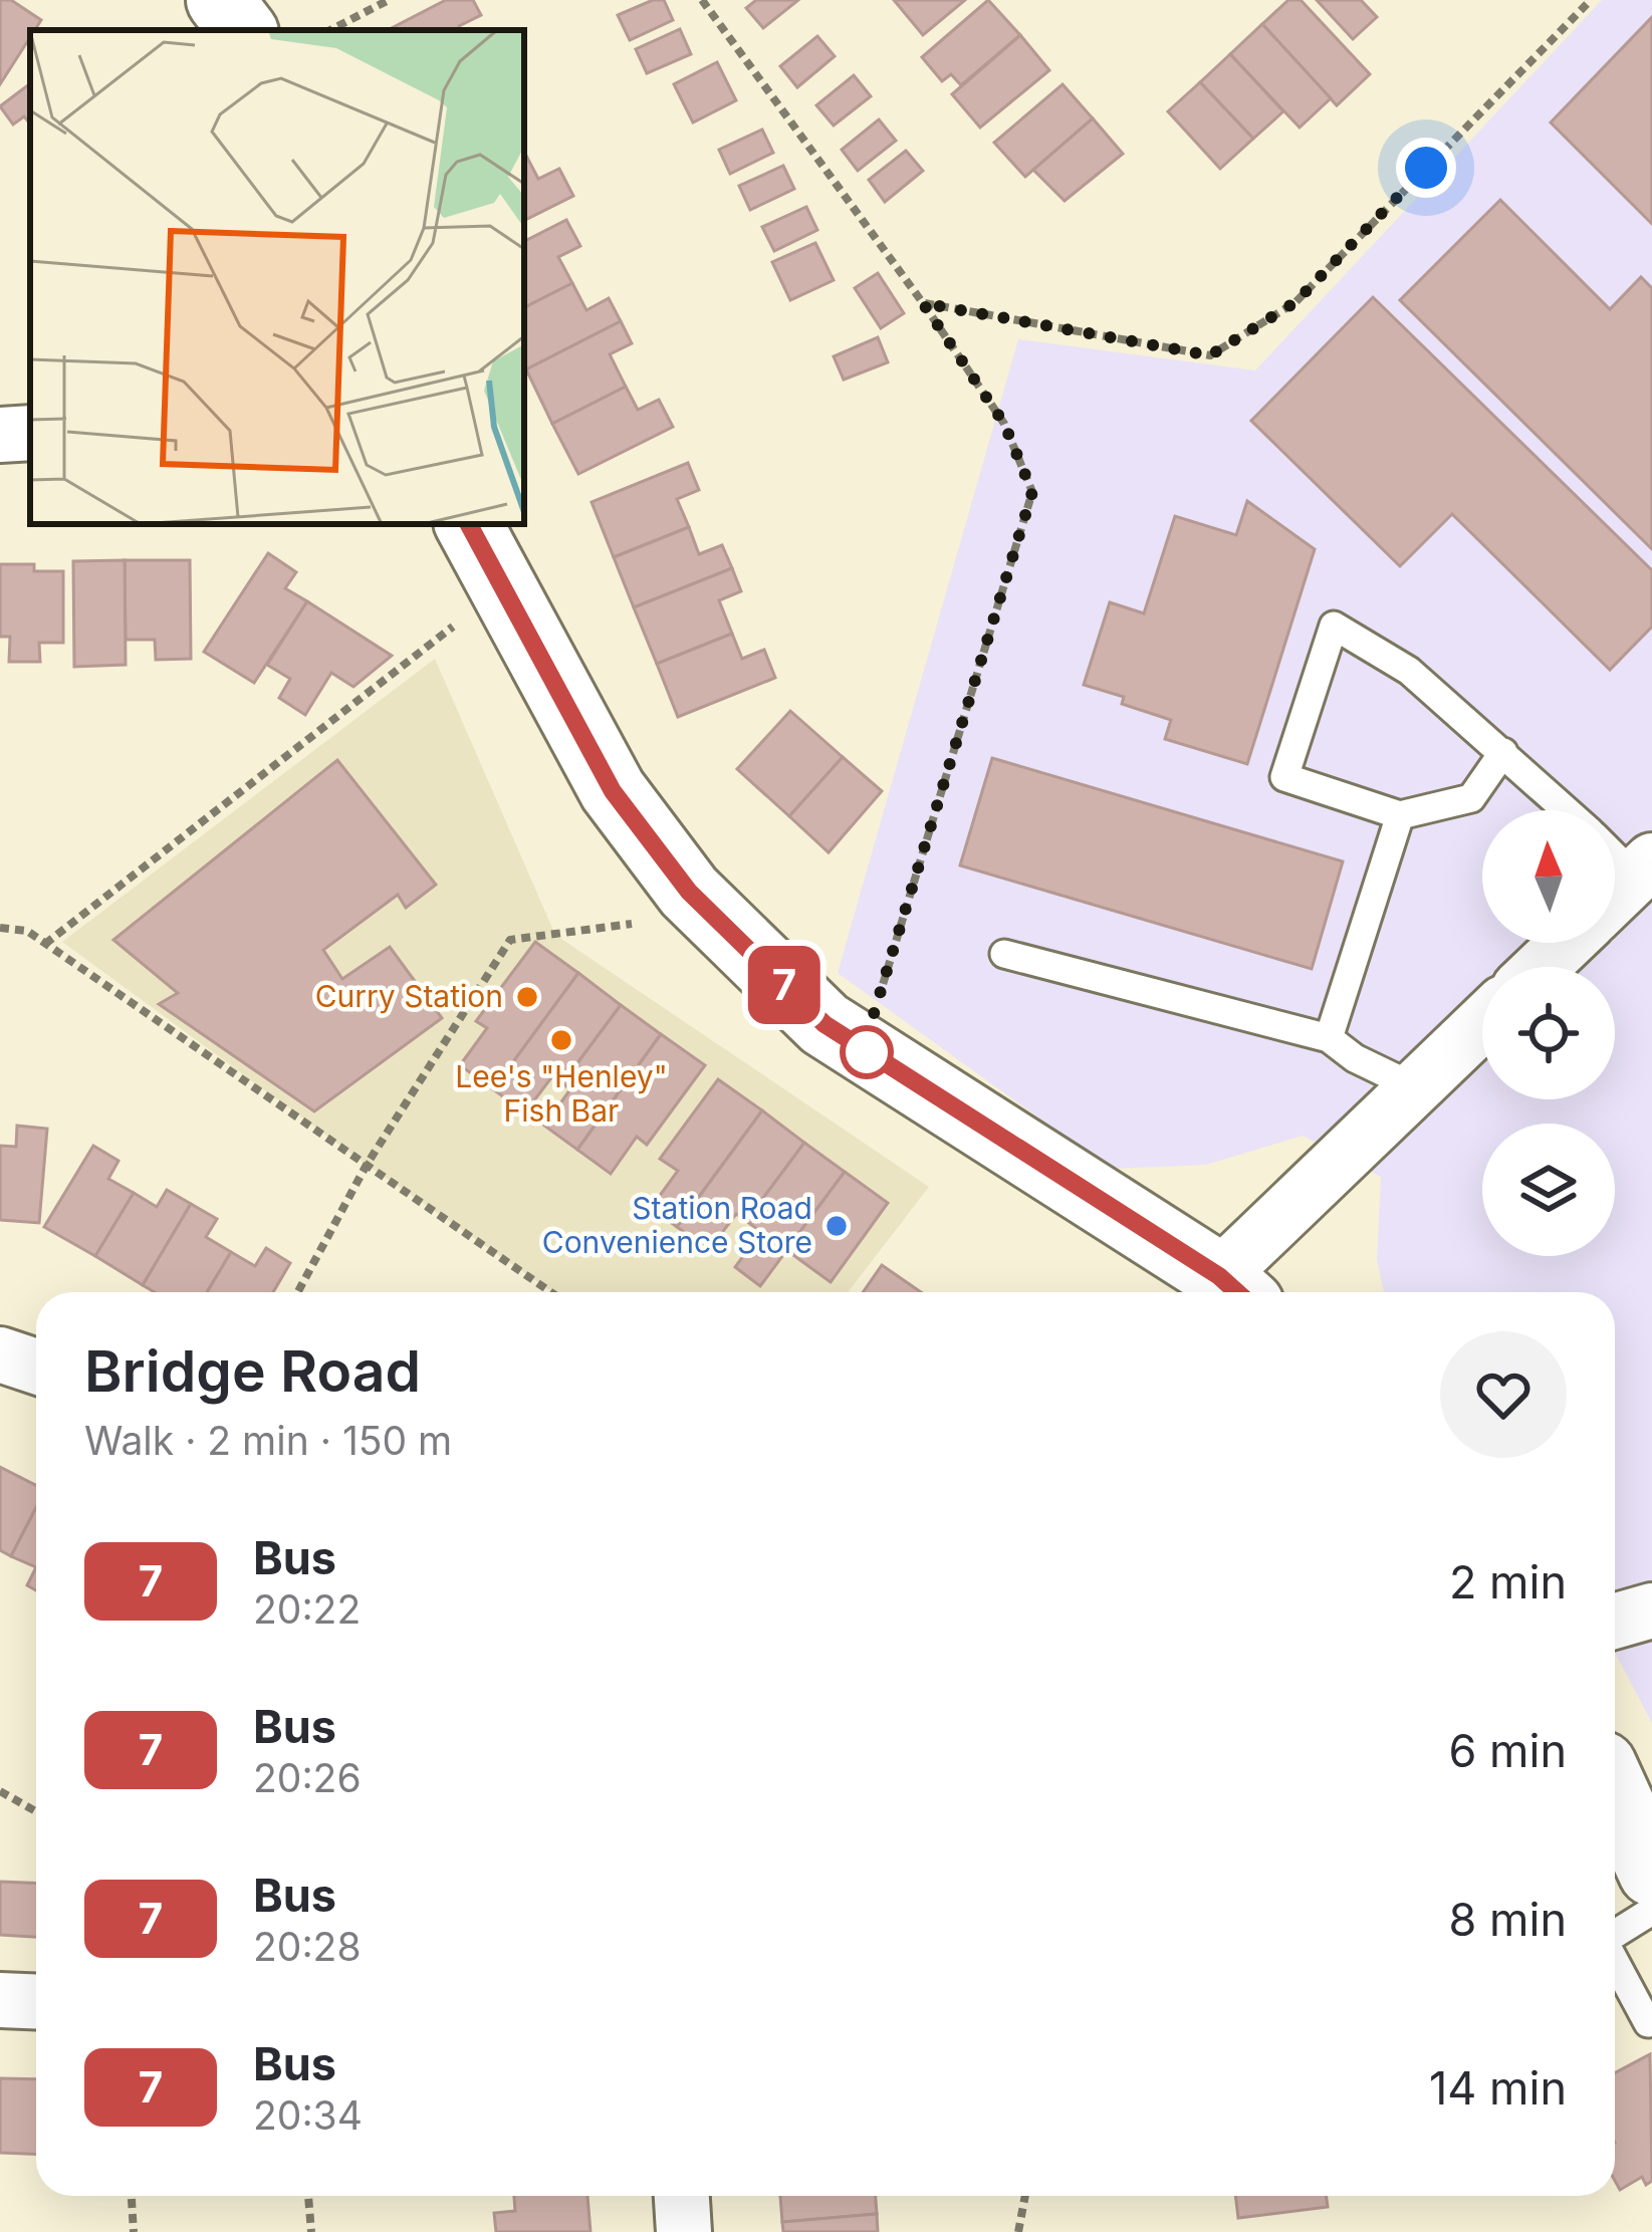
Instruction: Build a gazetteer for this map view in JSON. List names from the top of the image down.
{
  "places": ["Curry Station", "Lee's \"Henley\" Fish Bar", "Station Road Convenience Store"],
  "lines": ["bus line 7"],
  "north": "top",
  "page": {
    "on_map": "7",
    "heading": ["Bridge Road", "Walk · 2 min · 150 m"],
    "list": [
      {
        "mark": "7",
        "name": "Bus",
        "note": "20:22",
        "value": "2 min"
      },
      {
        "mark": "7",
        "name": "Bus",
        "note": "20:26",
        "value": "6 min"
      },
      {
        "mark": "7",
        "name": "Bus",
        "note": "20:28",
        "value": "8 min"
      },
      {
        "mark": "7",
        "name": "Bus",
        "note": "20:34",
        "value": "14 min"
      }
    ]
  }
}
